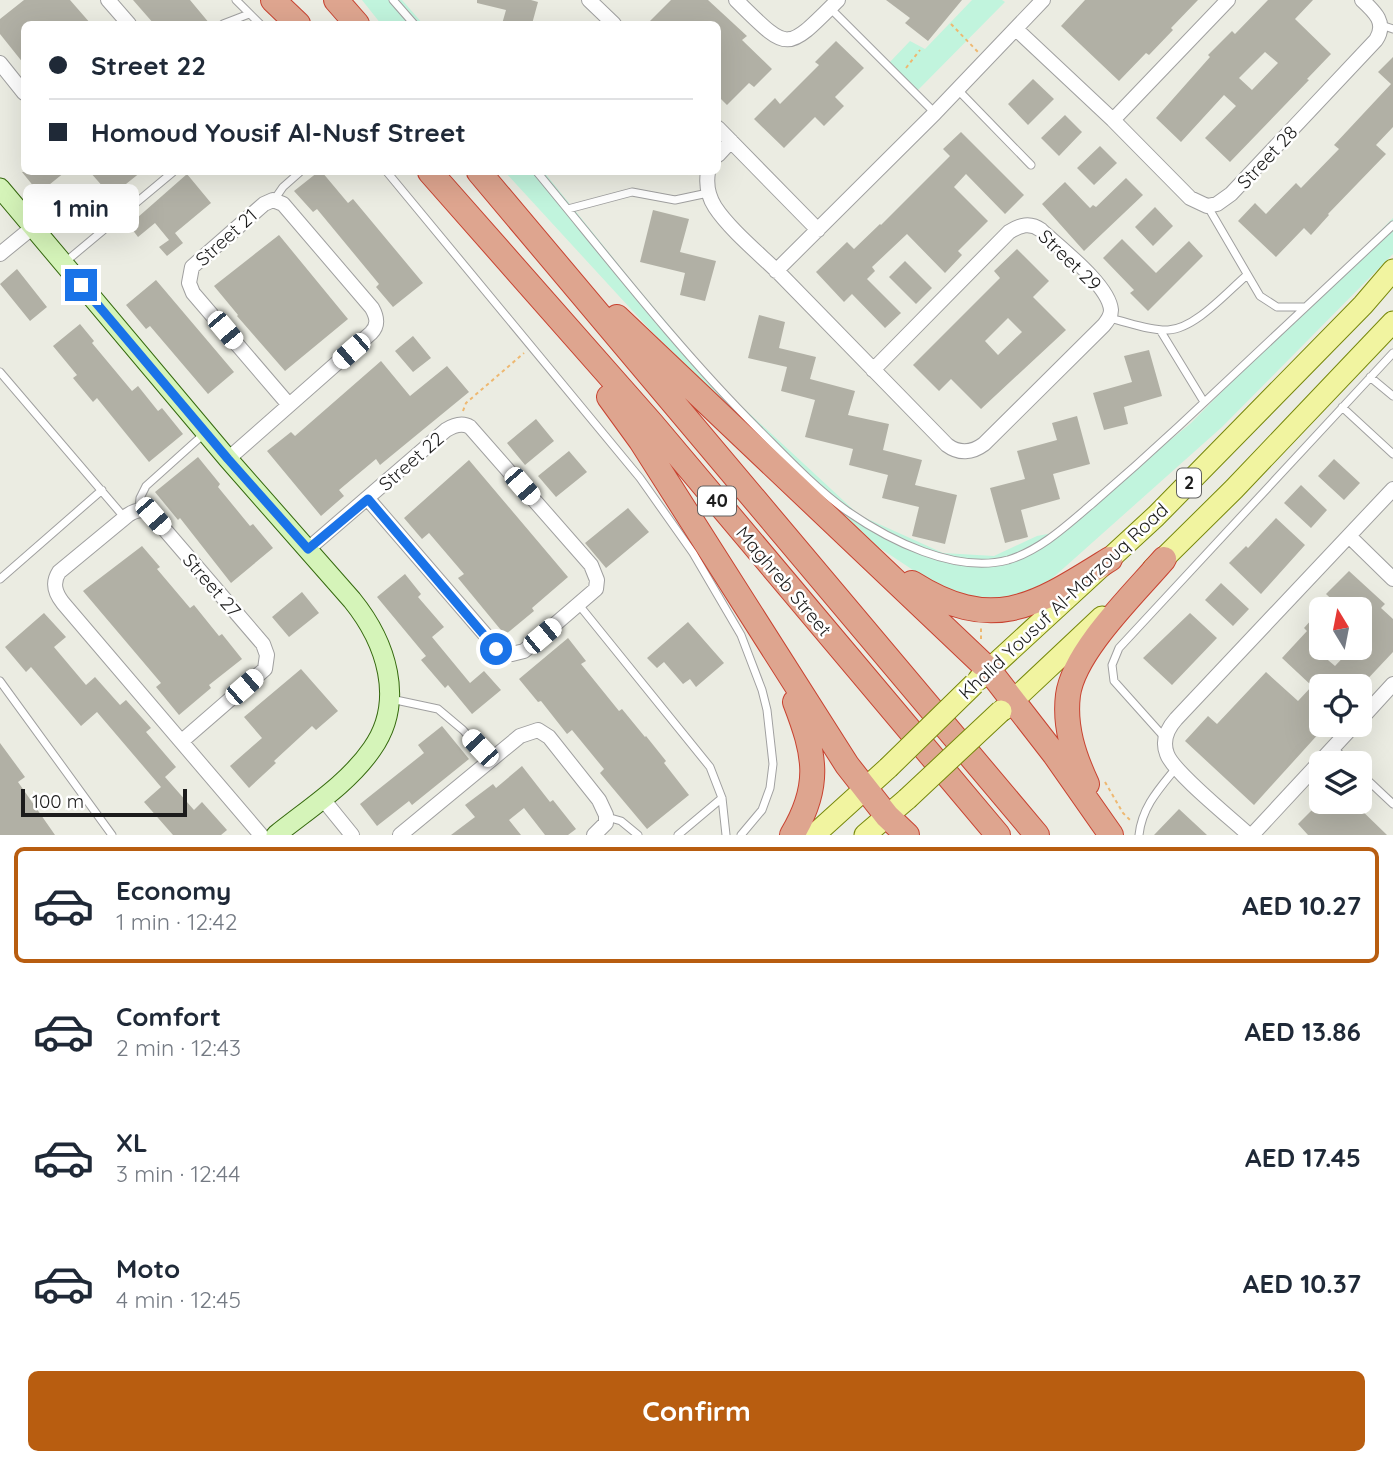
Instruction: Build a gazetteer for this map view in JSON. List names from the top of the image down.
{
  "streets": {
    "highway": ["40", "Maghreb Street"],
    "main road": ["2", "Khalid Yousuf Al-Marzouq Road"],
    "street": [
      "Street 28",
      "Street 21",
      "Street 29",
      "Street 22",
      "Street 27"
    ]
  },
  "scale_bar": "100 m",
  "north": "top",
  "page": {
    "banner": ["Street 22", "Homoud Yousif Al-Nusf Street"],
    "bubble": "1 min",
    "scale": "100 m",
    "list": [
      {
        "name": "Economy",
        "note": "1 min · 12:42",
        "value": "AED 10.27"
      },
      {
        "name": "Comfort",
        "note": "2 min · 12:43",
        "value": "AED 13.86"
      },
      {
        "name": "XL",
        "note": "3 min · 12:44",
        "value": "AED 17.45"
      },
      {
        "name": "Moto",
        "note": "4 min · 12:45",
        "value": "AED 10.37"
      }
    ],
    "buttons": "Confirm"
  }
}
